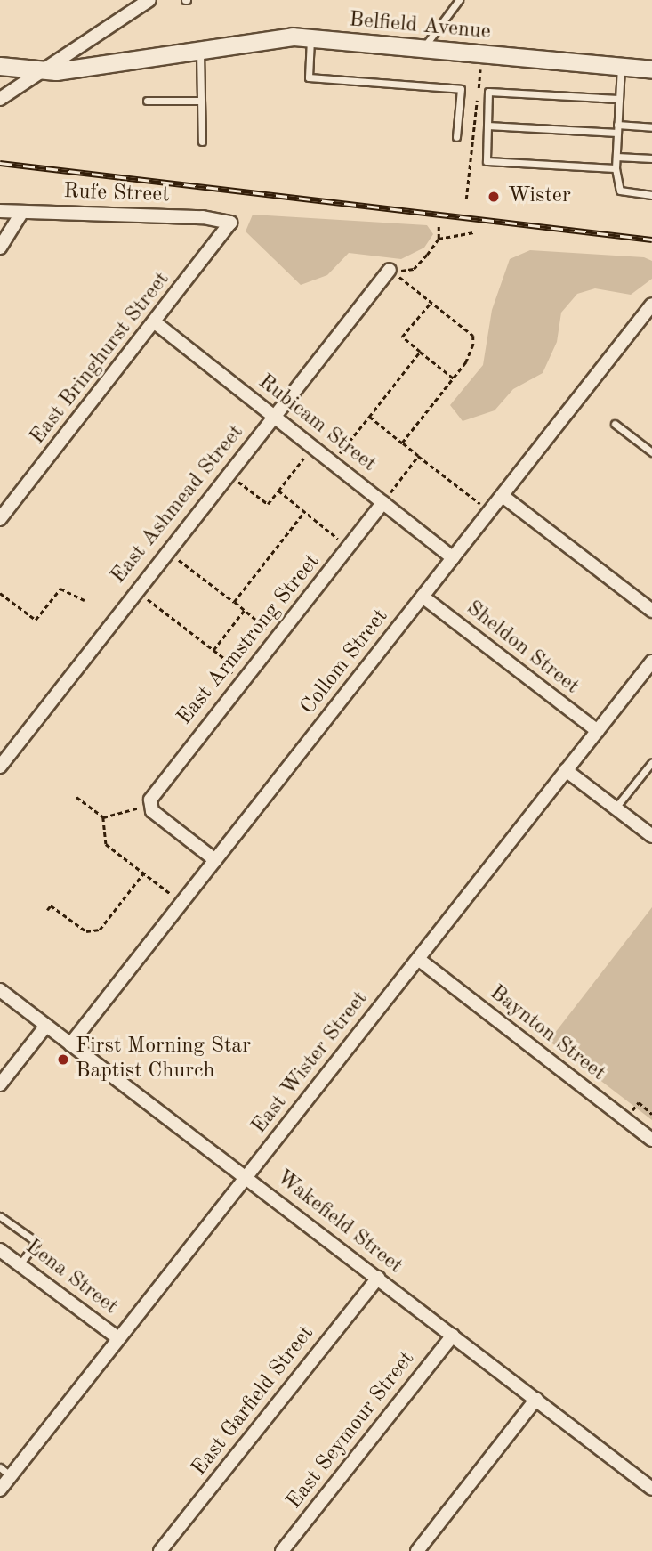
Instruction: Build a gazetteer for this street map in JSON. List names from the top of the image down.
{
  "streets": {
    "street": [
      "Belfield Avenue",
      "Rufe Street",
      "East Bringhurst Street",
      "Rubicam Street",
      "East Ashmead Street",
      "East Armstrong Street",
      "Sheldon Street",
      "Collom Street",
      "Baynton Street",
      "East Wister Street",
      "Wakefield Street",
      "Lena Street",
      "East Garfield Street",
      "East Seymour Street"
    ]
  },
  "crossings": [
    ["Rufe Street", "East Bringhurst Street"],
    ["East Bringhurst Street", "Rubicam Street"],
    ["Rubicam Street", "East Ashmead Street"],
    ["Rubicam Street", "East Armstrong Street"],
    ["Rubicam Street", "Collom Street"],
    ["Sheldon Street", "Collom Street"],
    ["Sheldon Street", "East Wister Street"],
    ["Collom Street", "Wakefield Street"],
    ["Baynton Street", "East Wister Street"],
    ["East Wister Street", "Wakefield Street"],
    ["East Wister Street", "Lena Street"],
    ["Wakefield Street", "East Garfield Street"],
    ["Wakefield Street", "East Seymour Street"]
  ],
  "places": ["Wister", "First Morning Star Baptist Church"]
}
